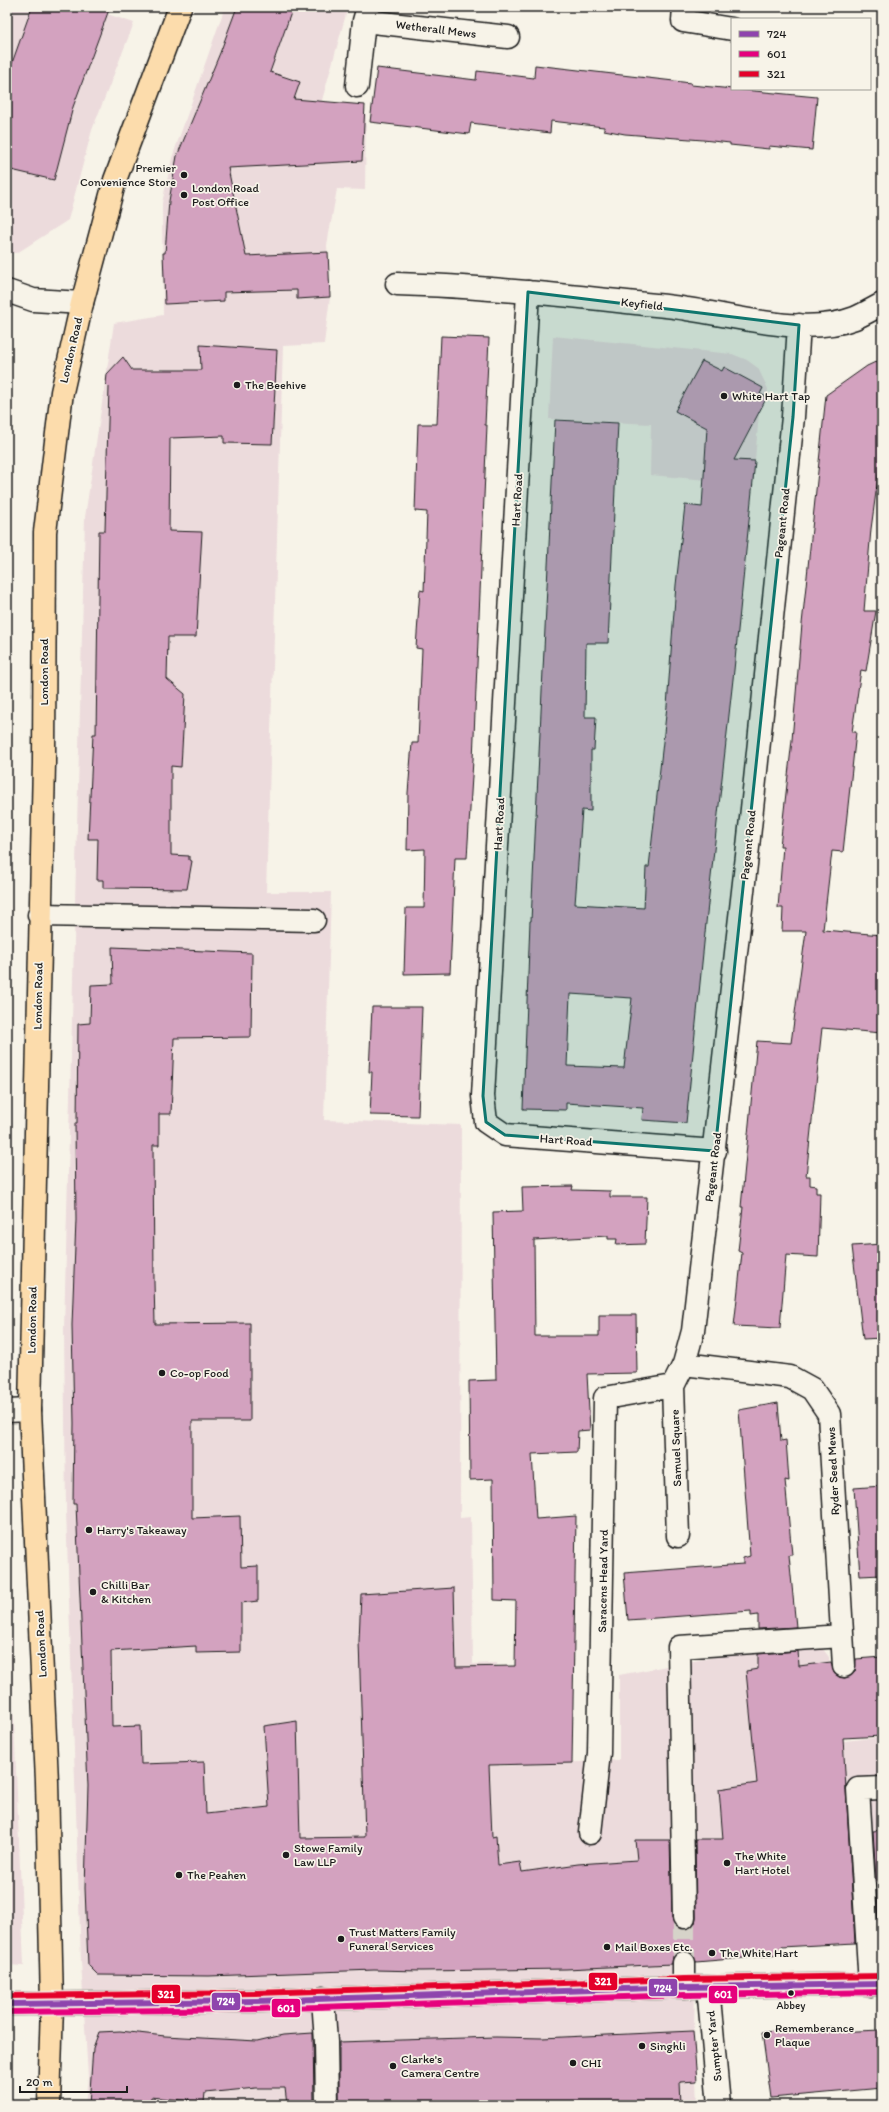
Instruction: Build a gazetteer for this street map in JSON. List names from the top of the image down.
{
  "streets": {
    "main road": ["London Road"],
    "street": [
      "Wetherall Mews",
      "Keyfield",
      "Hart Road",
      "Pageant Road",
      "Samuel Square",
      "Ryder Seed Mews",
      "Saracens Head Yard",
      "Sumpter Yard"
    ]
  },
  "crossings": [
    ["Keyfield", "Hart Road"],
    ["Keyfield", "Pageant Road"],
    ["Hart Road", "Pageant Road"],
    ["Pageant Road", "Samuel Square"],
    ["Pageant Road", "Ryder Seed Mews"],
    ["Samuel Square", "Ryder Seed Mews"],
    ["Samuel Square", "Saracens Head Yard"]
  ],
  "places": [
    "Premier Convenience Store",
    "London Road Post Office",
    "The Beehive",
    "White Hart Tap",
    "Co-op Food",
    "Harry's Takeaway",
    "Chilli Bar & Kitchen",
    "Stowe Family Law LLP",
    "The White Hart Hotel",
    "The Peahen",
    "Trust Matters Family Funeral Services",
    "Mail Boxes Etc.",
    "The White Hart",
    "Abbey",
    "Rememberance Plaque",
    "Singhli",
    "CHI",
    "Clarke's Camera Centre"
  ],
  "lines": ["transit line 321", "transit line 724", "transit line 601"],
  "legend": ["724", "601", "321"],
  "scale_bar": "20 m"
}
